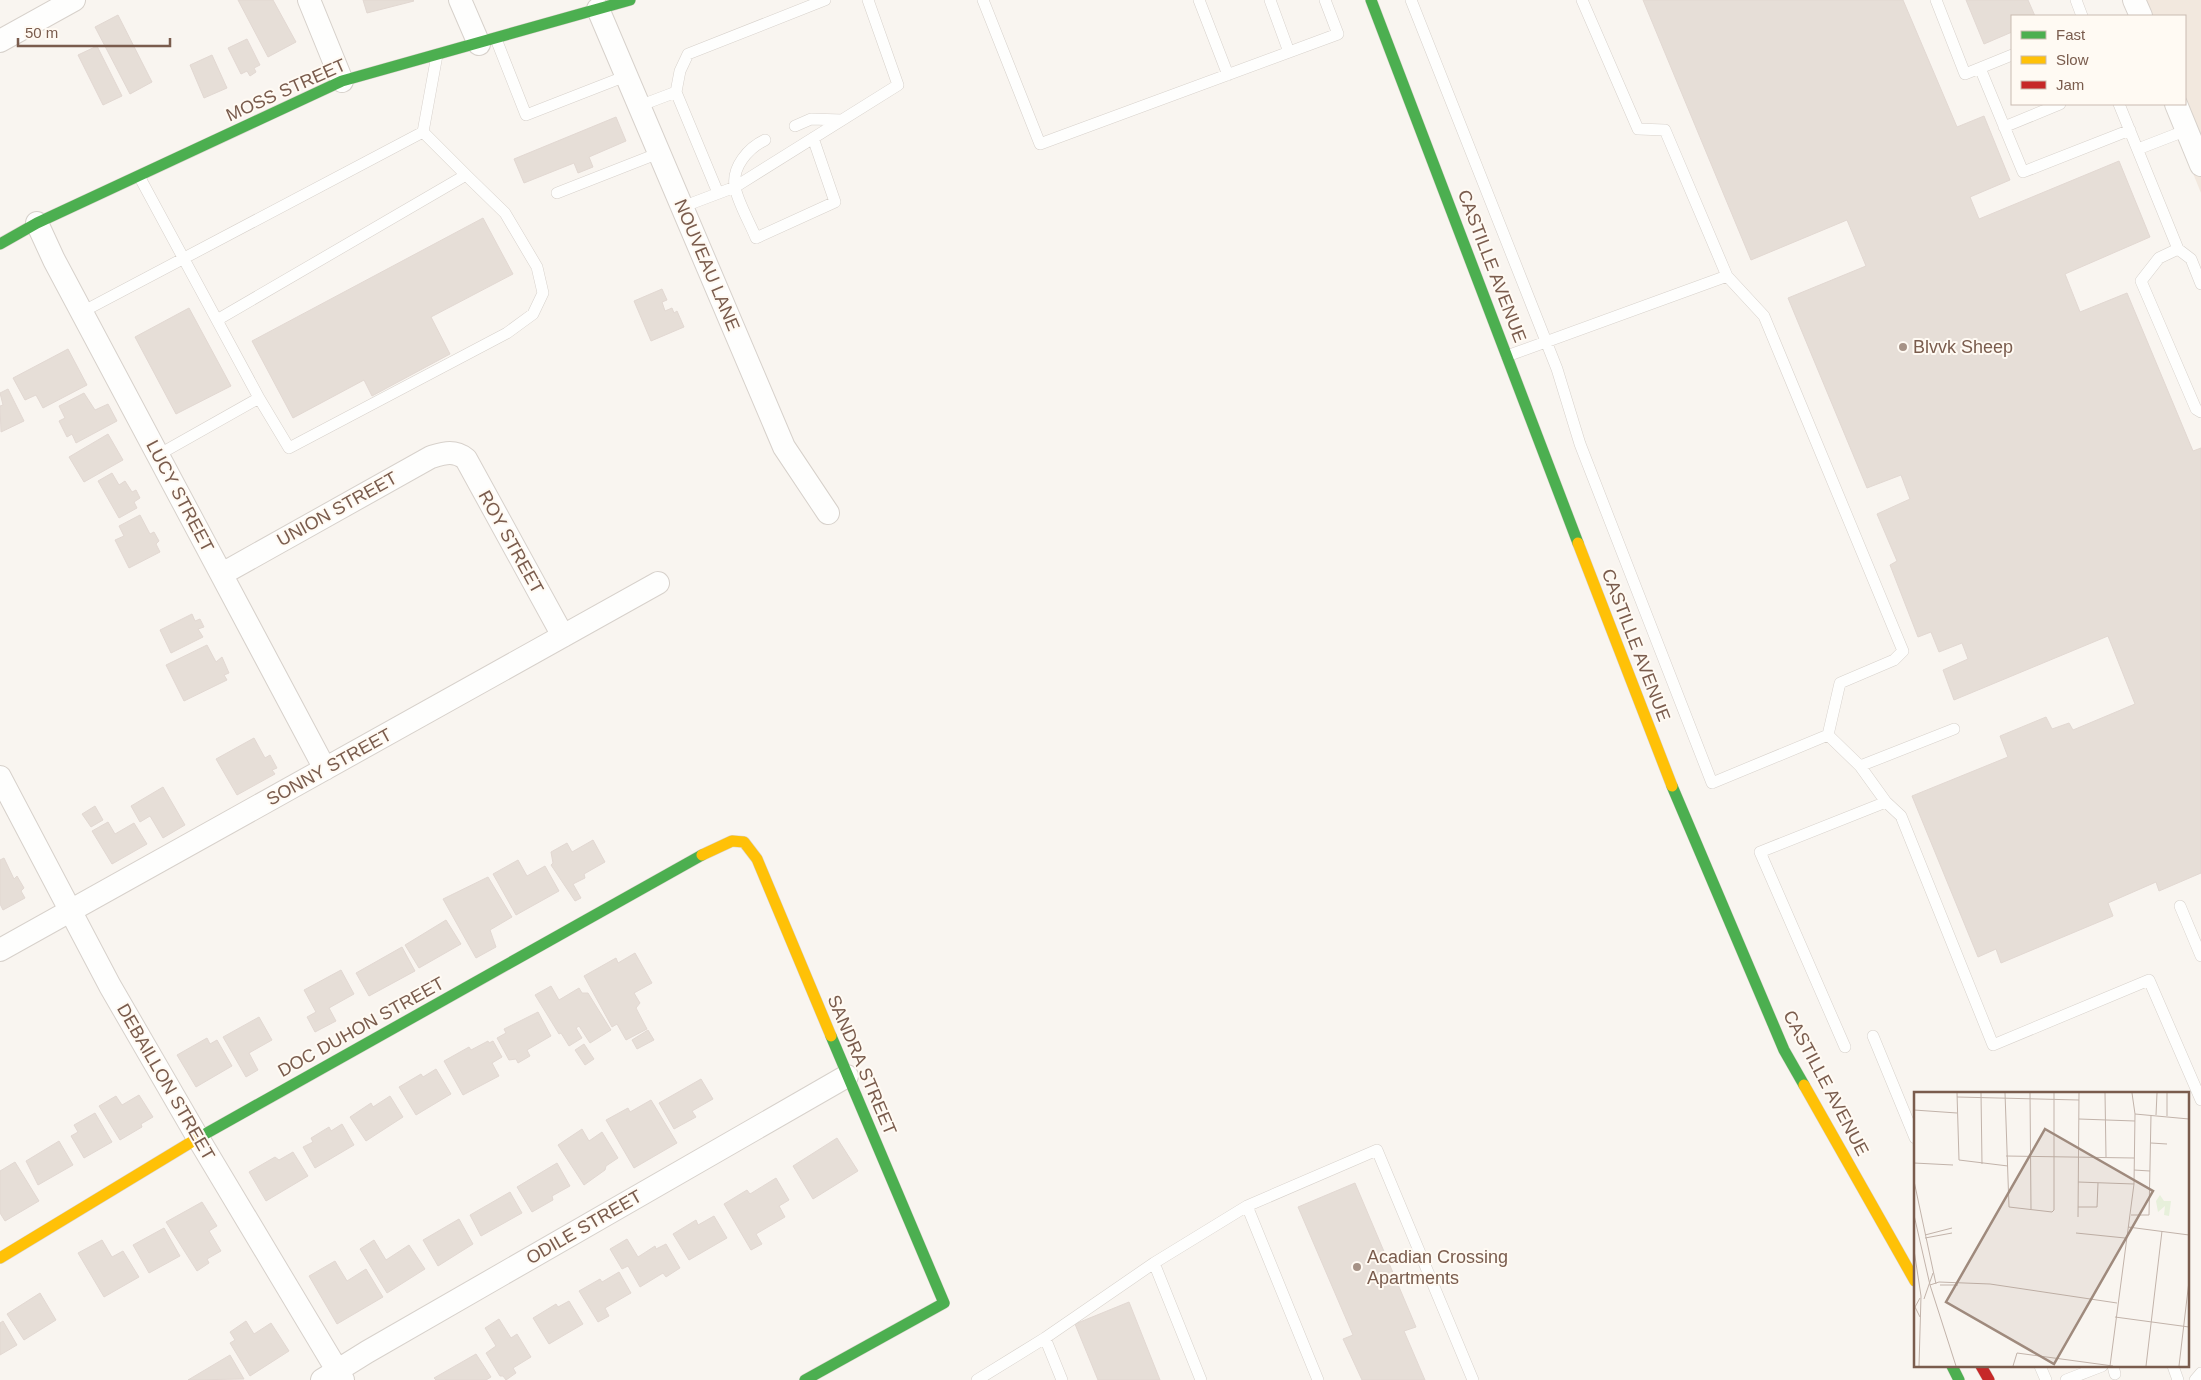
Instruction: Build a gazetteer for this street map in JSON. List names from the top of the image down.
{
  "streets": {
    "street": [
      "MOSS STREET",
      "NOUVEAU LANE",
      "CASTILLE AVENUE",
      "LUCY STREET",
      "UNION STREET",
      "ROY STREET",
      "SONNY STREET",
      "DOC DUHON STREET",
      "SANDRA STREET",
      "DEBAILLON STREET",
      "ODILE STREET"
    ]
  },
  "crossings": [
    ["MOSS STREET", "NOUVEAU LANE"],
    ["MOSS STREET", "LUCY STREET"],
    ["LUCY STREET", "UNION STREET"],
    ["LUCY STREET", "SONNY STREET"],
    ["UNION STREET", "ROY STREET"],
    ["ROY STREET", "SONNY STREET"],
    ["SONNY STREET", "DEBAILLON STREET"],
    ["DOC DUHON STREET", "SANDRA STREET"],
    ["DOC DUHON STREET", "DEBAILLON STREET"],
    ["SANDRA STREET", "ODILE STREET"],
    ["DEBAILLON STREET", "ODILE STREET"]
  ],
  "places": ["Blvvk Sheep", "Acadian Crossing Apartments"],
  "legend": ["Fast", "Slow", "Jam"],
  "scale_bar": "50 m"
}
